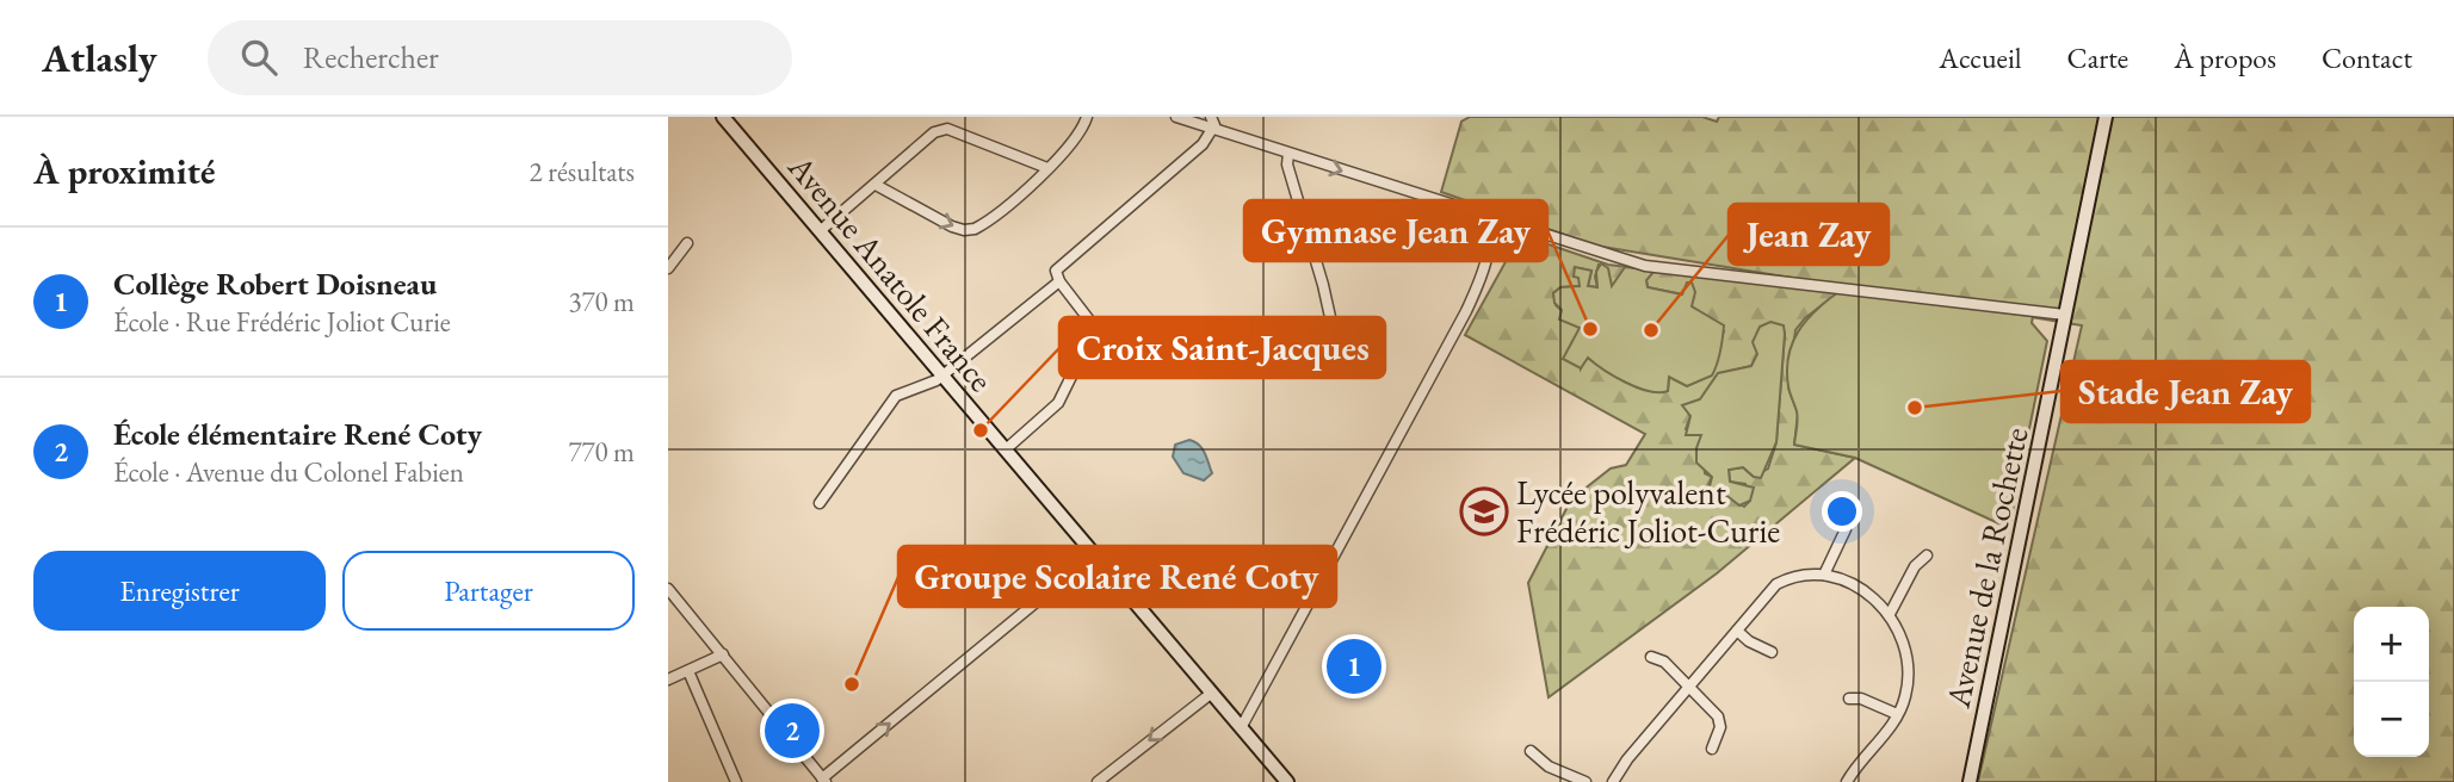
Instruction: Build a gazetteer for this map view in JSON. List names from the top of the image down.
{
  "streets": {
    "main road": ["Avenue Anatole France", "Avenue de la Rochette"]
  },
  "places": {
    "other": [
      "Gymnase Jean Zay",
      "Jean Zay",
      "Stade Jean Zay",
      "Croix Saint-Jacques",
      "Groupe Scolaire René Coty"
    ],
    "school or university": ["Lycée polyvalent Frédéric Joliot-Curie"]
  },
  "page": {
    "header": "Atlasly",
    "search": "Rechercher",
    "nav": [
      "Accueil",
      "Carte",
      "À propos",
      "Contact"
    ],
    "heading": ["À proximité", "2 résultats"],
    "list": [
      {
        "mark": "1",
        "name": "Collège Robert Doisneau",
        "note": "École · Rue Frédéric Joliot Curie",
        "value": "370 m"
      },
      {
        "mark": "2",
        "name": "École élémentaire René Coty",
        "note": "École · Avenue du Colonel Fabien",
        "value": "770 m"
      }
    ],
    "buttons": ["Enregistrer", "Partager"],
    "map_buttons": ["+", "−"],
    "pins": ["1", "2"]
  }
}
